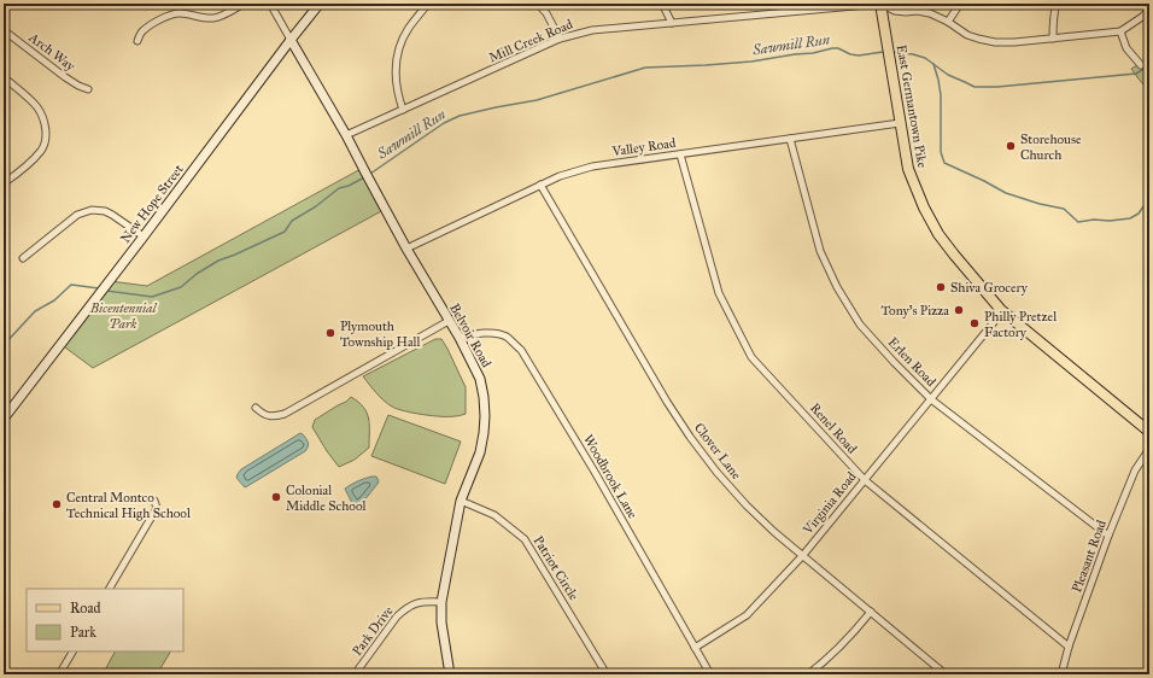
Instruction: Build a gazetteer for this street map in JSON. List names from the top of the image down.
{
  "streets": {
    "main road": ["East Germantown Pike"],
    "street": [
      "Mill Creek Road",
      "Arch Way",
      "Valley Road",
      "New Hope Street",
      "Belvoir Road",
      "Erlen Road",
      "Renel Road",
      "Clover Lane",
      "Woodbrook Lane",
      "Virginia Road",
      "Pleasant Road",
      "Patriot Circle",
      "Park Drive"
    ]
  },
  "crossings": [
    ["Mill Creek Road", "East Germantown Pike"],
    ["Mill Creek Road", "Belvoir Road"],
    ["East Germantown Pike", "Valley Road"],
    ["East Germantown Pike", "Virginia Road"],
    ["Valley Road", "Belvoir Road"],
    ["Valley Road", "Erlen Road"],
    ["Valley Road", "Renel Road"],
    ["Valley Road", "Clover Lane"],
    ["New Hope Street", "Belvoir Road"],
    ["Belvoir Road", "Woodbrook Lane"],
    ["Belvoir Road", "Patriot Circle"],
    ["Belvoir Road", "Park Drive"],
    ["Erlen Road", "Virginia Road"],
    ["Erlen Road", "Pleasant Road"],
    ["Renel Road", "Virginia Road"],
    ["Renel Road", "Pleasant Road"],
    ["Clover Lane", "Virginia Road"],
    ["Woodbrook Lane", "Virginia Road"]
  ],
  "water": ["Sawmill Run"],
  "parks": ["Bicentennial Park"],
  "places": [
    "Storehouse Church",
    "Shiva Grocery",
    "Tony's Pizza",
    "Philly Pretzel Factory",
    "Plymouth Township Hall",
    "Colonial Middle School",
    "Central Montco Technical High School"
  ],
  "legend": ["Road", "Park"]
}
